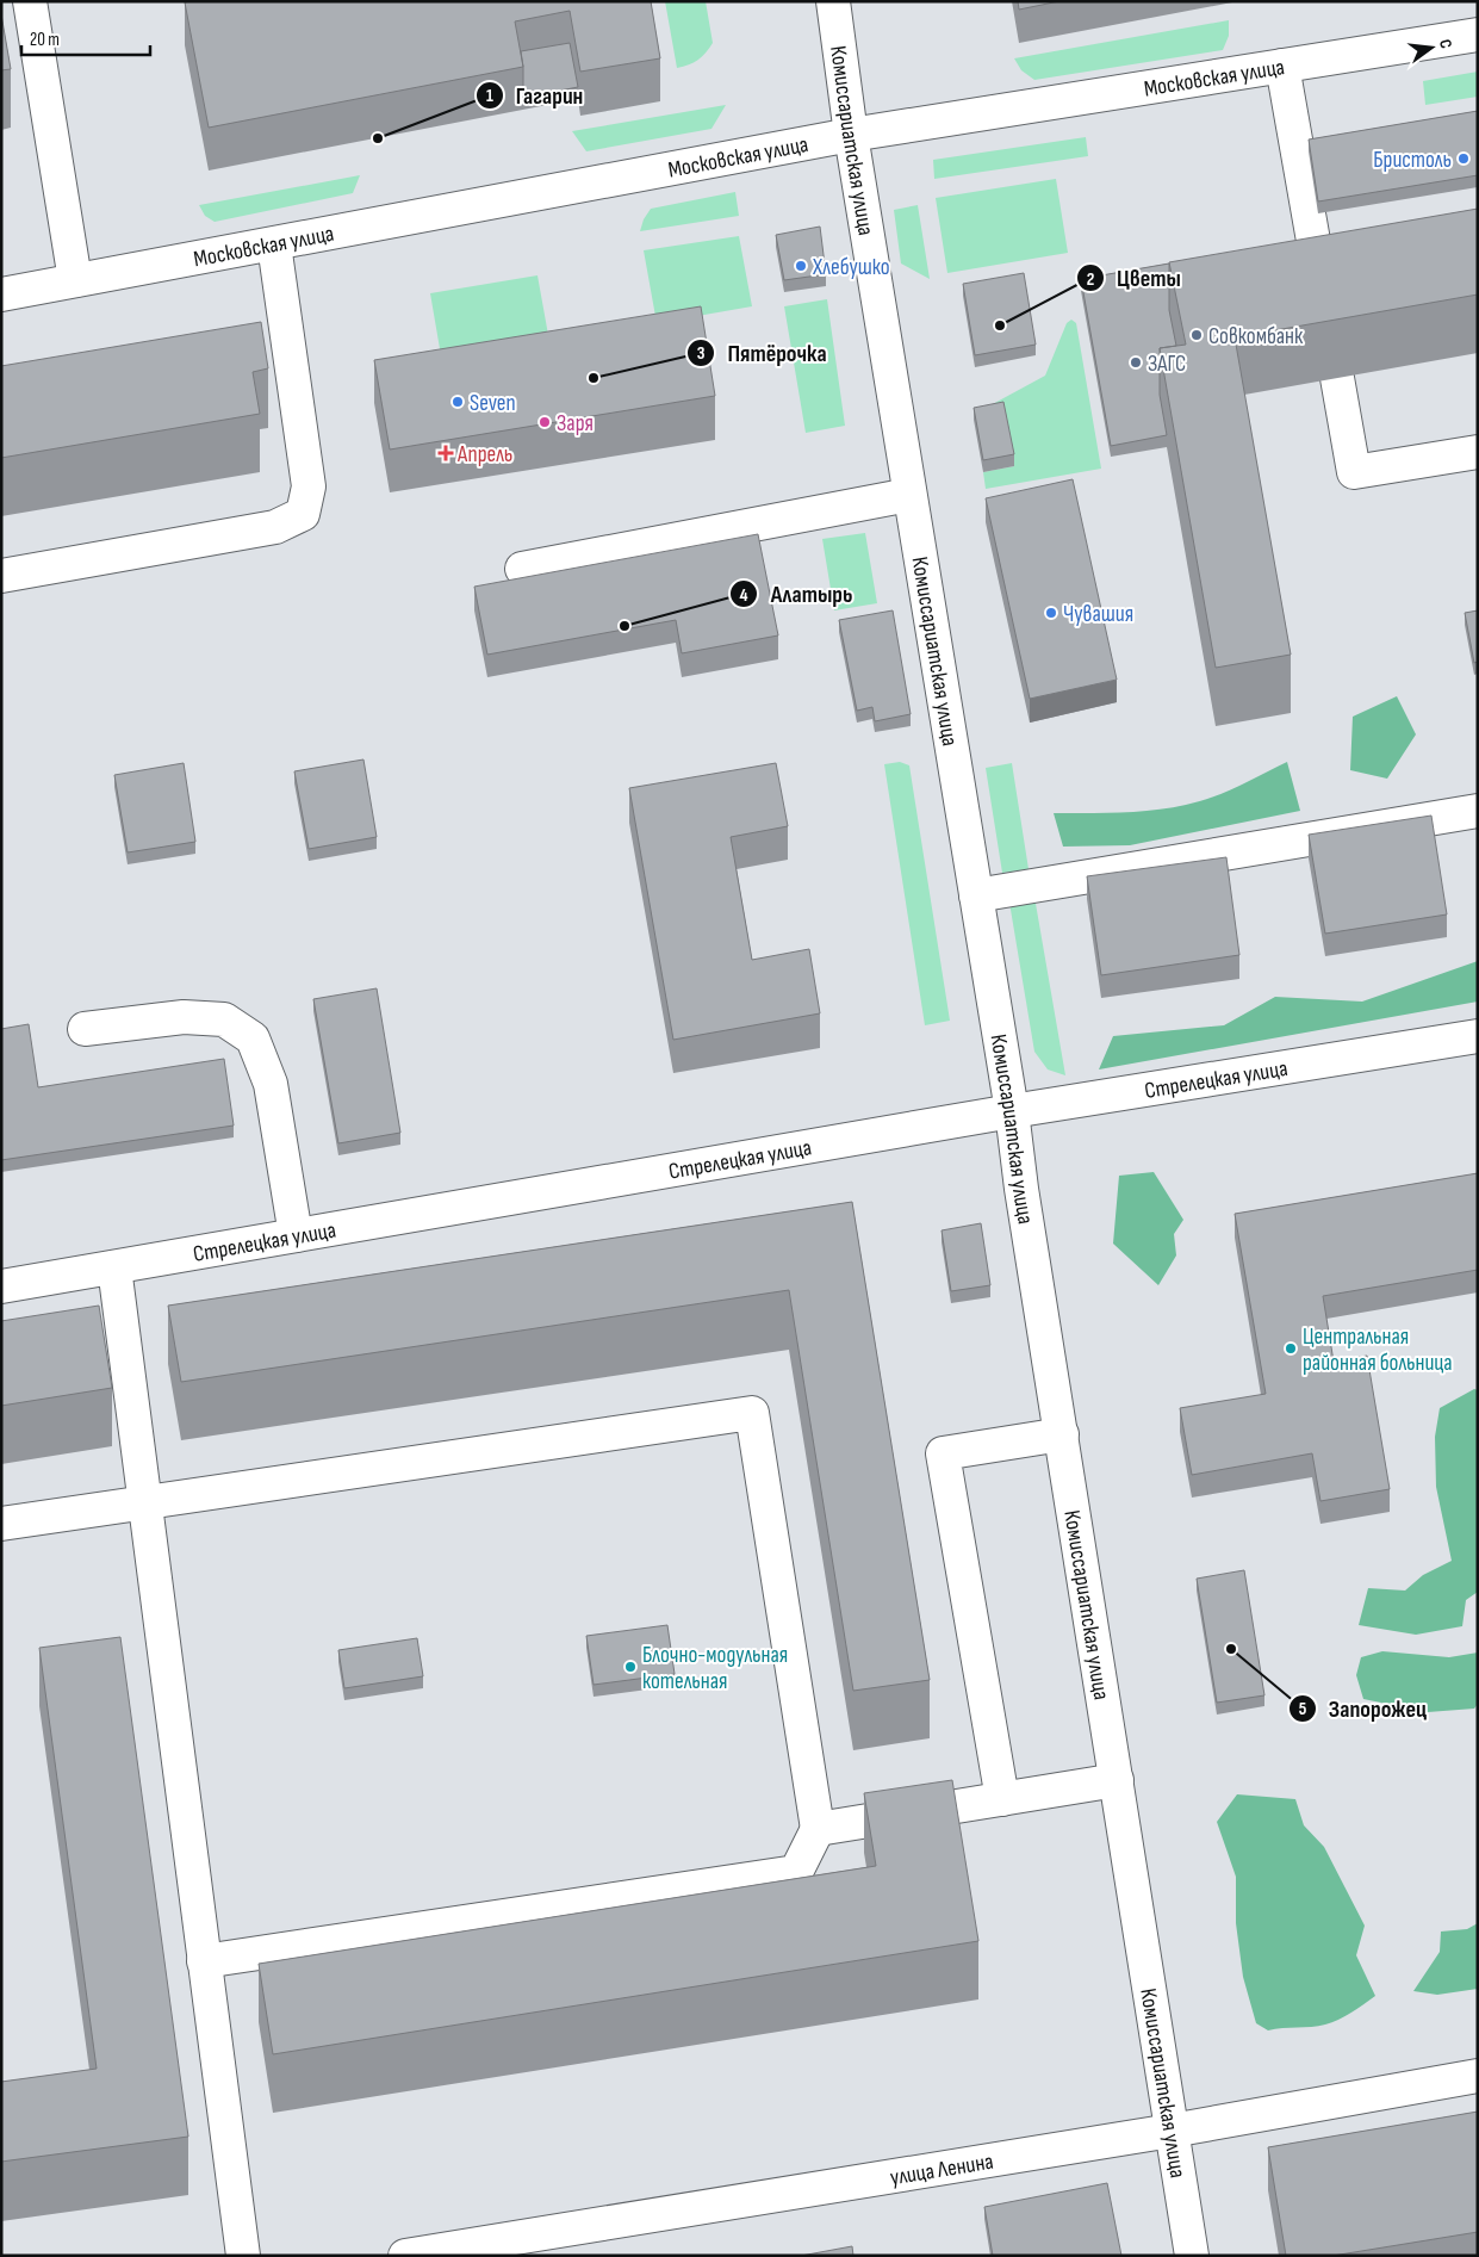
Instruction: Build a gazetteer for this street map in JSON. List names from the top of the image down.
{
  "streets": {
    "street": [
      "Московская улица",
      "Комиссариатская улица",
      "Стрелецкая улица",
      "улица Ленина"
    ]
  },
  "crossings": [
    ["Московская улица", "Комиссариатская улица"],
    ["Комиссариатская улица", "Стрелецкая улица"],
    ["Комиссариатская улица", "улица Ленина"]
  ],
  "places": {
    "other": [
      "Гагарин",
      "Бристоль",
      "Хлебушко",
      "Цветы",
      "Совкомбанк",
      "ЗАГС",
      "Пятёрочка",
      "Seven",
      "Заря",
      "Чувашия",
      "Алатырь",
      "Центральная районная больница",
      "Запорожец",
      "Блочно-модульная котельная"
    ],
    "health": ["Апрель"]
  },
  "scale_bar": "20 m",
  "north": "right"
}
